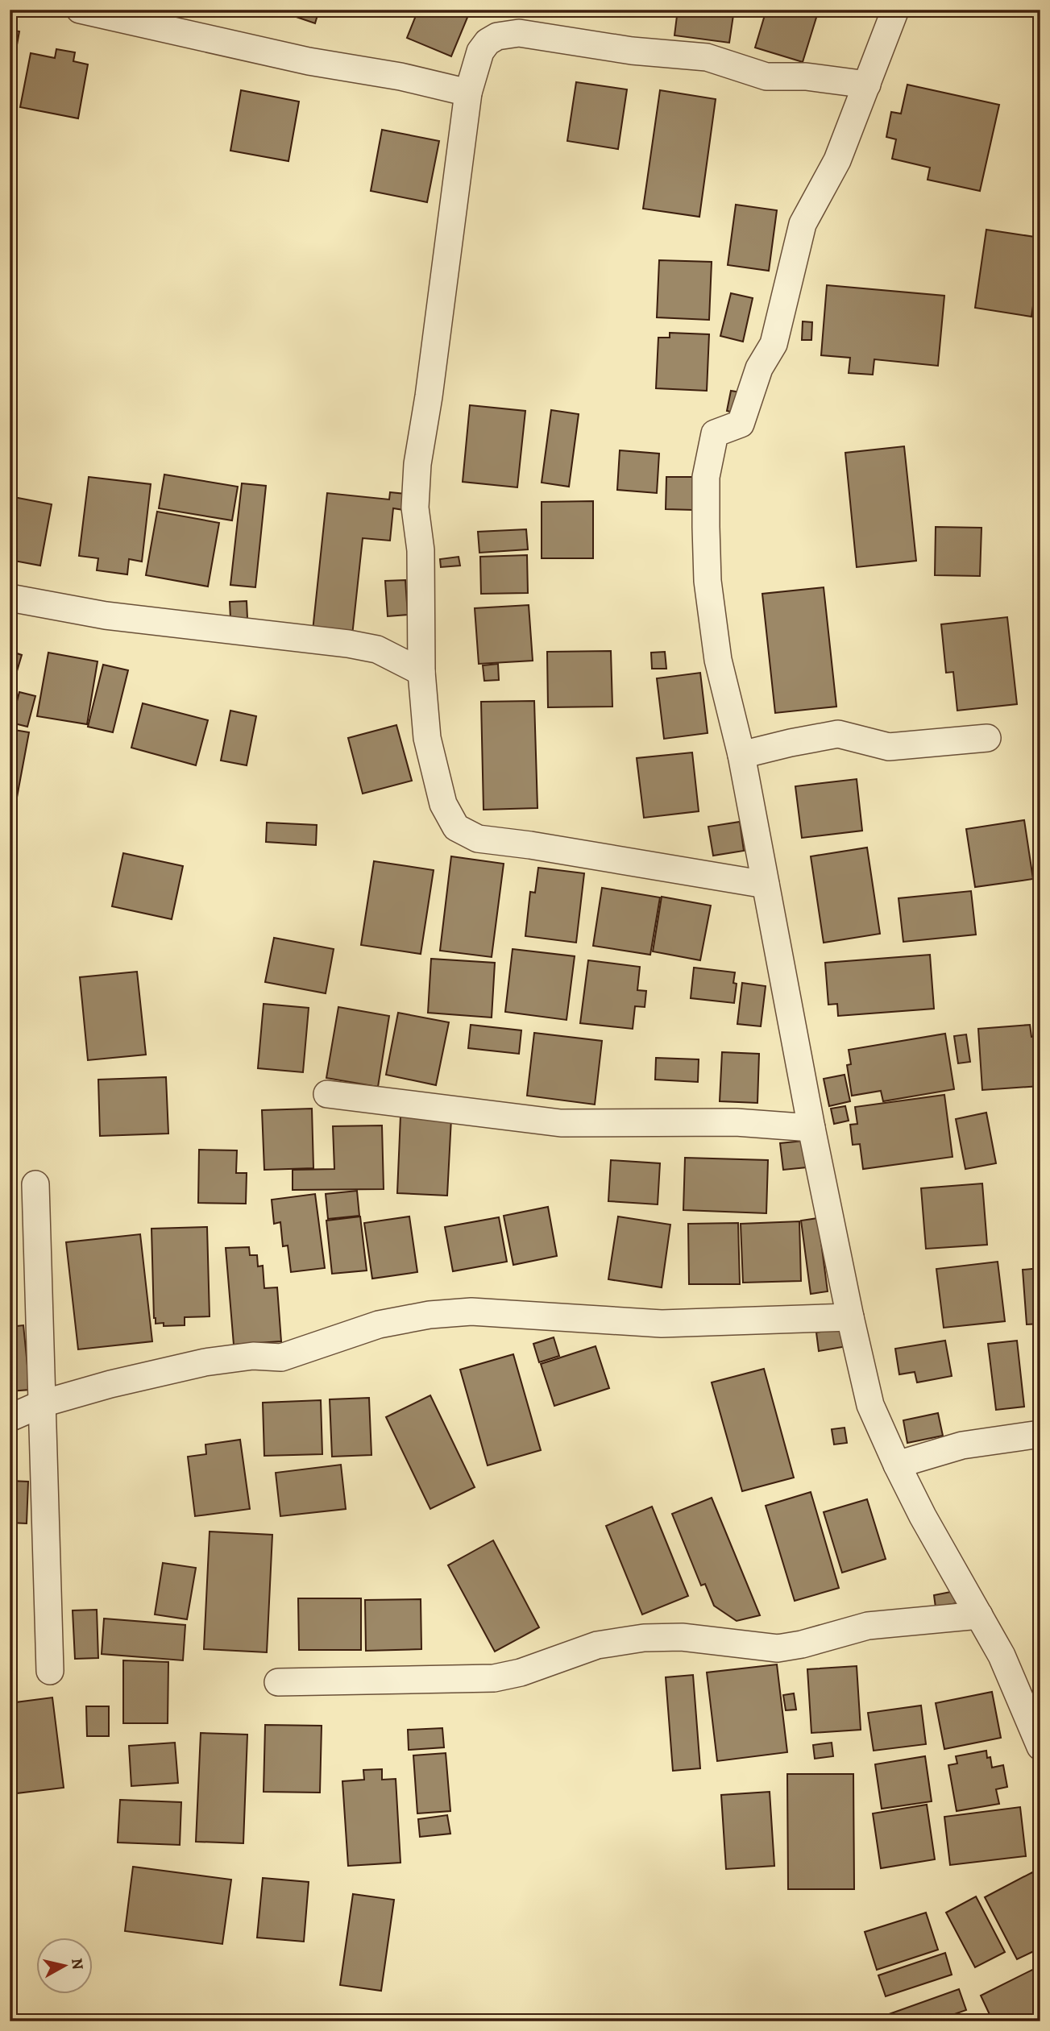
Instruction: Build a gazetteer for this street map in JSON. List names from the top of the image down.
{
  "north": "right"
}
